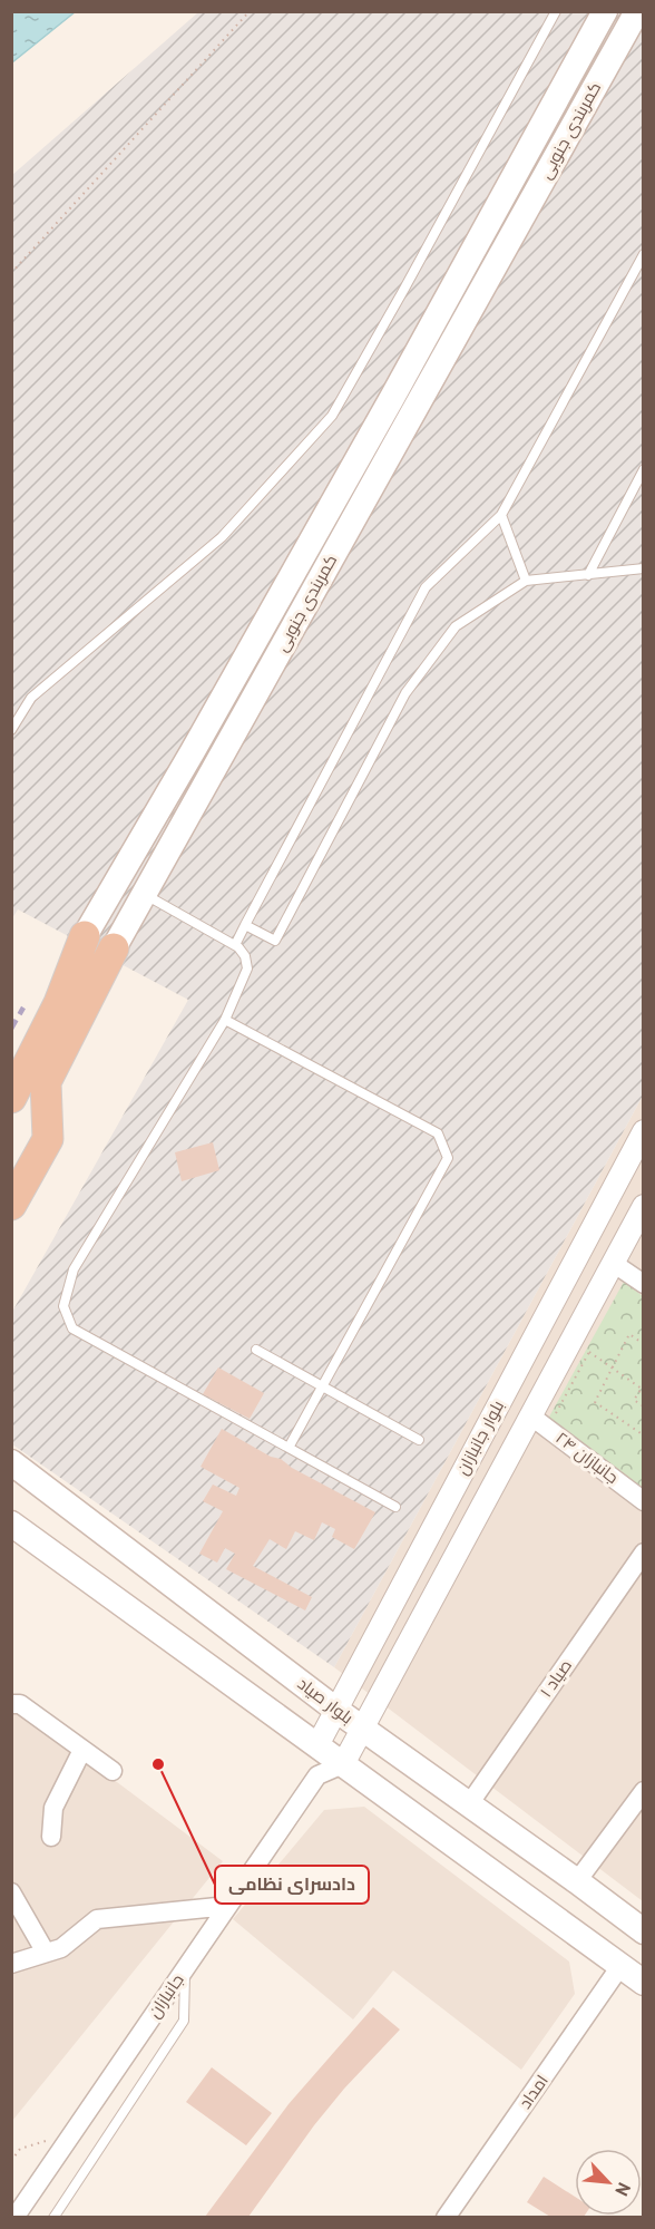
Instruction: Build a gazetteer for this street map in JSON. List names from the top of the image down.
{
  "streets": {
    "highway": ["کمربندی جنوبی"],
    "main road": ["بلوار صیاد"],
    "street": [
      "بلوار جانبازان",
      "جانبازان ۲۴",
      "صیاد ۱",
      "جانبازان",
      "امداد"
    ]
  },
  "crossings": [
    ["بلوار جانبازان", "جانبازان ۲۴"],
    ["بلوار جانبازان", "بلوار صیاد"],
    ["صیاد ۱", "بلوار صیاد"]
  ],
  "places": ["دادسرای نظامی"],
  "north": "bottom right"
}
